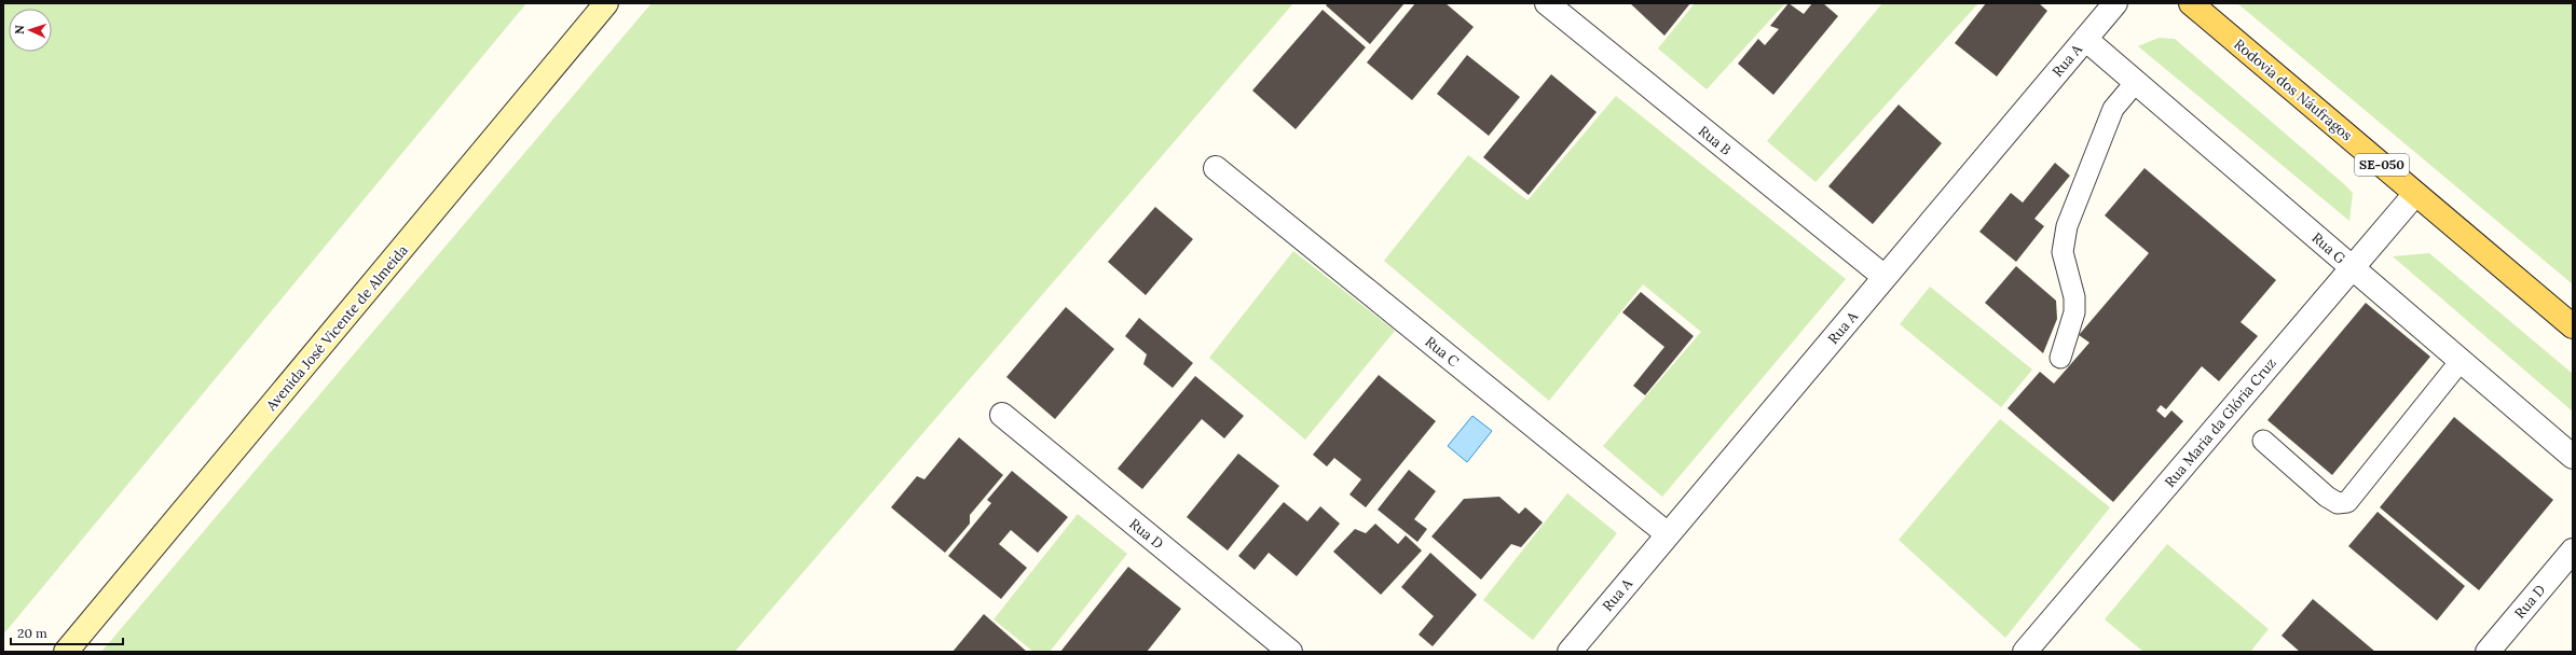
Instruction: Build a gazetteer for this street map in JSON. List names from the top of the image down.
{
  "streets": {
    "main road": ["Rodovia dos Náufragos", "SE-050"],
    "street": [
      "Rua A",
      "Rua B",
      "Rua G",
      "Avenida José Vicente de Almeida",
      "Rua C",
      "Rua Maria da Glória Cruz",
      "Rua D"
    ]
  },
  "crossings": [
    ["Rua A", "Rua B"],
    ["Rua A", "Rua G"],
    ["Rua A", "Rua C"],
    ["Rodovia dos Náufragos", "Rua Maria da Glória Cruz"],
    ["Rua G", "Rua Maria da Glória Cruz"]
  ],
  "scale_bar": "20 m",
  "north": "left"
}
